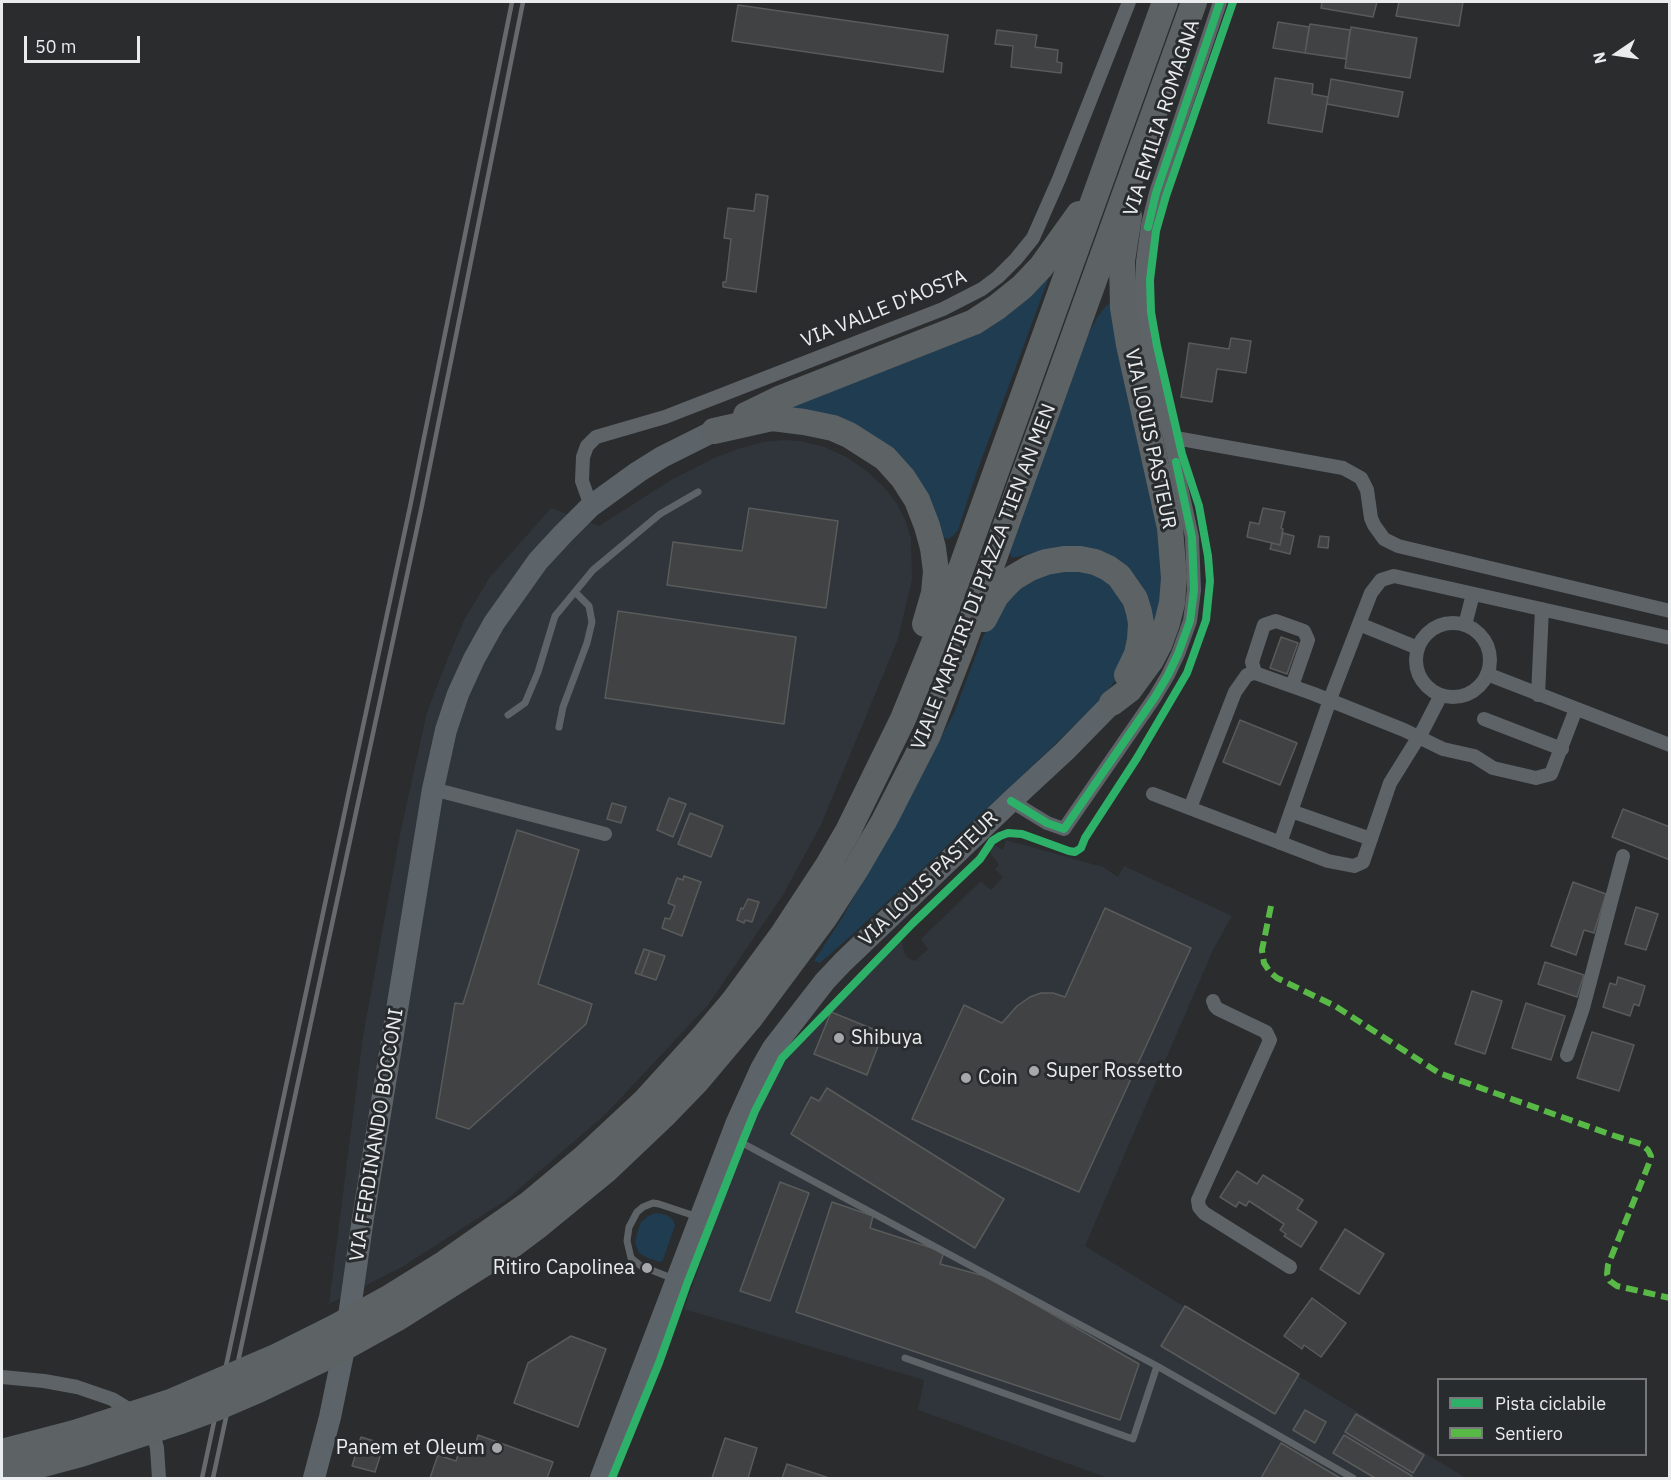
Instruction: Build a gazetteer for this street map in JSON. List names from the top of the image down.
{
  "streets": {
    "highway": ["VIA LOUIS PASTEUR", "VIALE MARTIRI DI PIAZZA TIEN AN MEN"],
    "main road": ["VIA FERDINANDO BOCCONI"],
    "street": ["VIA EMILIA ROMAGNA", "VIA VALLE D'AOSTA"]
  },
  "crossings": [
    ["VIA EMILIA ROMAGNA", "VIA LOUIS PASTEUR"],
    ["VIA VALLE D'AOSTA", "VIA FERDINANDO BOCCONI"],
    ["VIA LOUIS PASTEUR", "VIALE MARTIRI DI PIAZZA TIEN AN MEN"]
  ],
  "places": [
    "Shibuya",
    "Super Rossetto",
    "Coin",
    "Ritiro Capolinea",
    "Panem et Oleum"
  ],
  "legend": ["Pista ciclabile", "Sentiero"],
  "scale_bar": "50 m",
  "north": "left"
}
